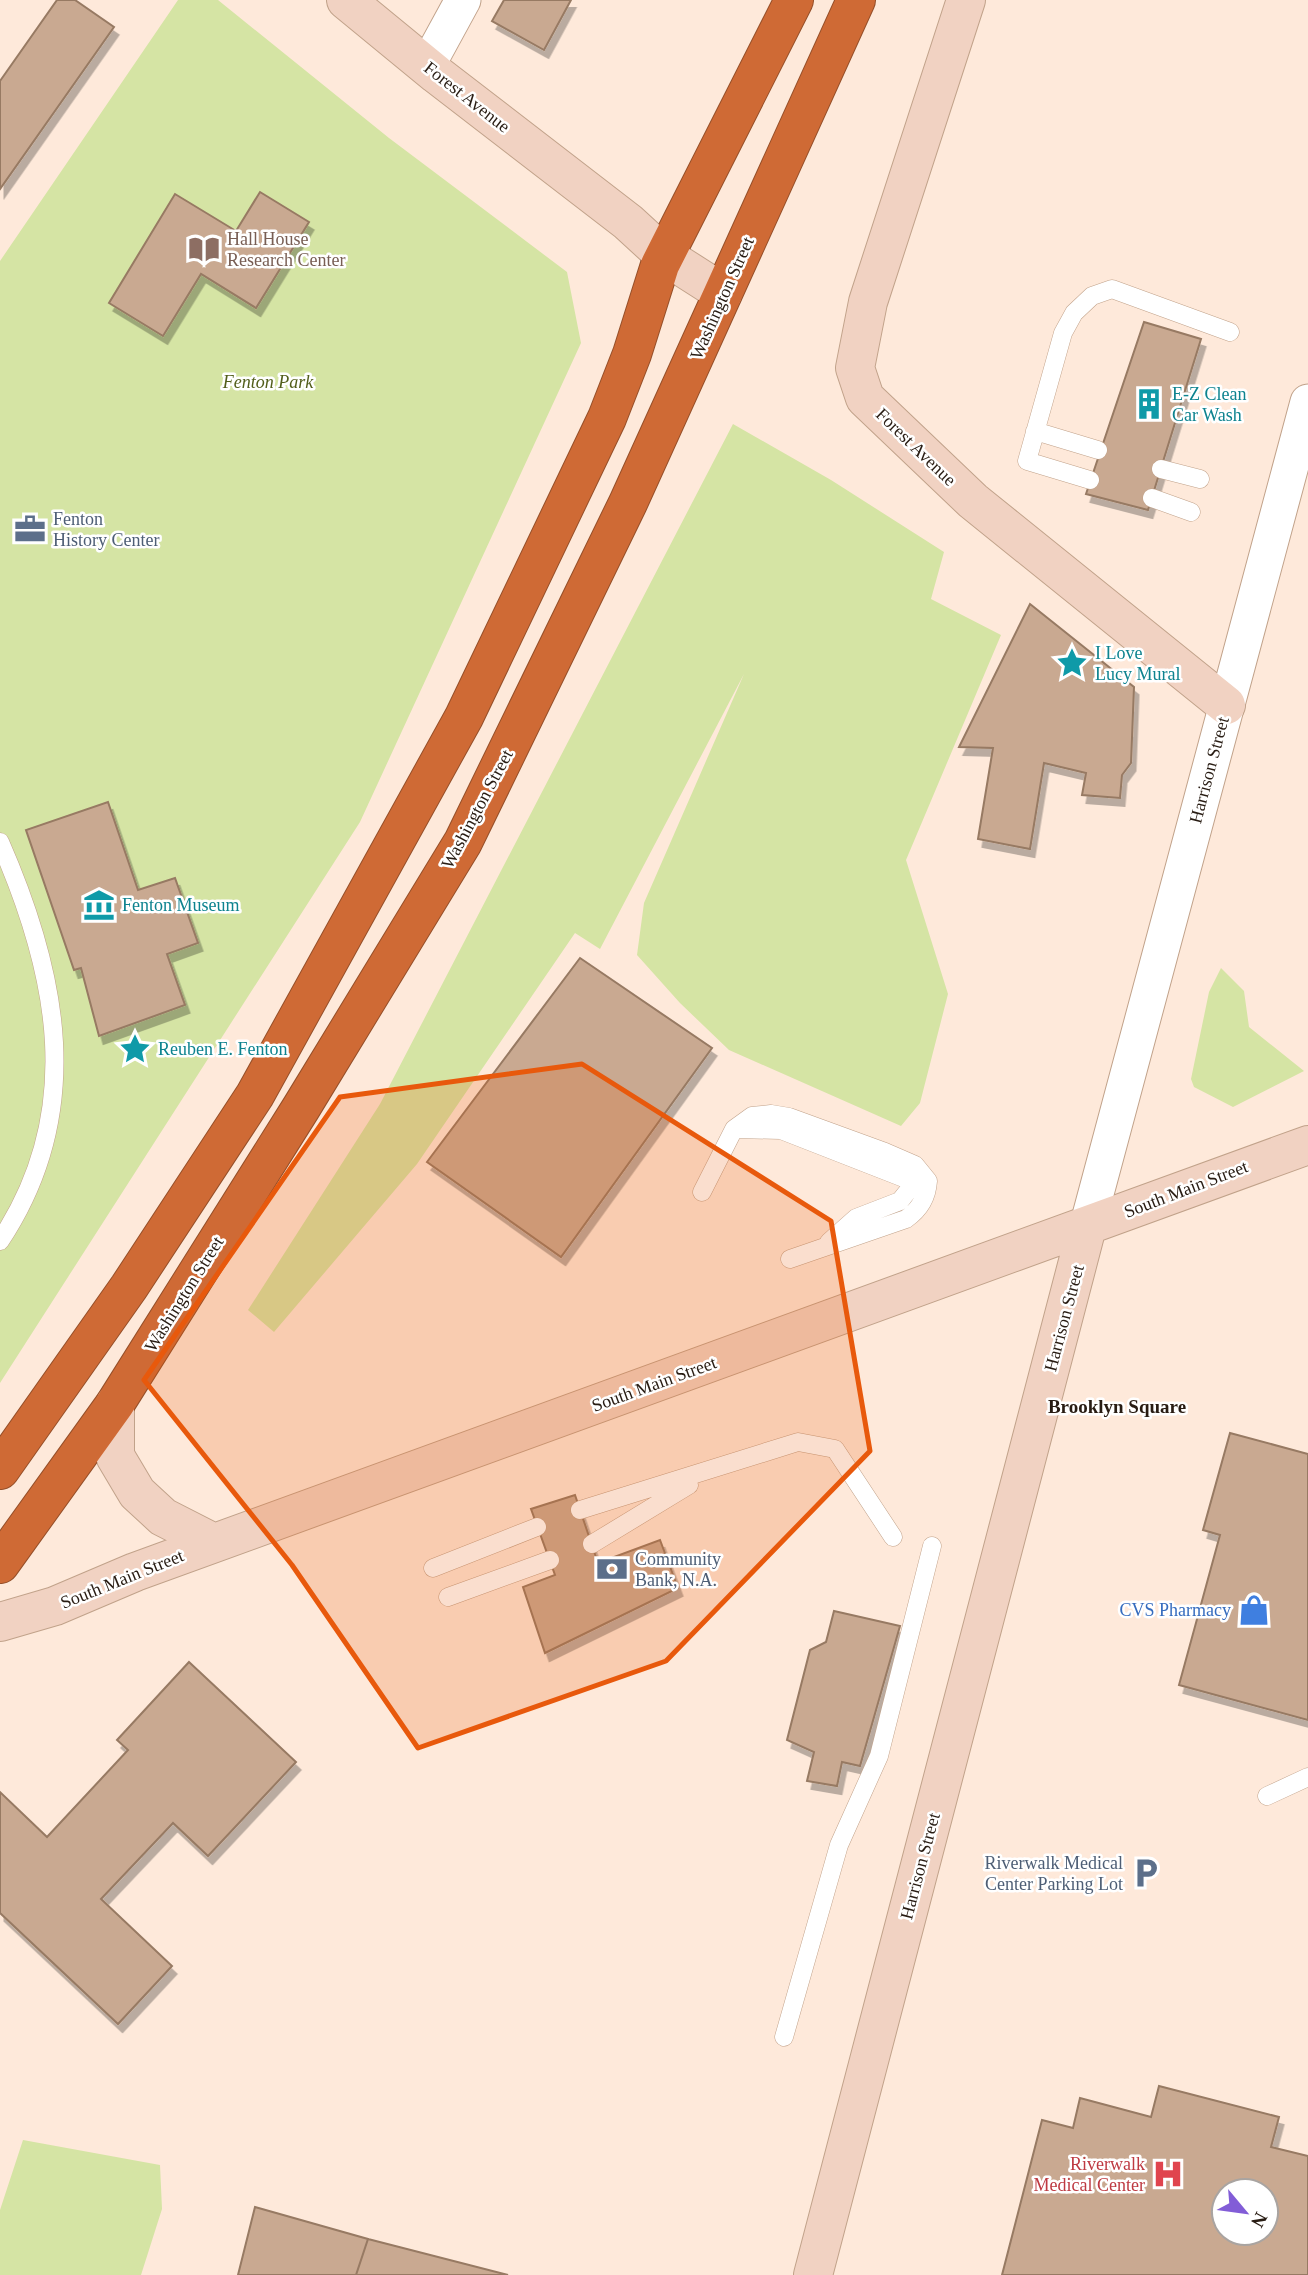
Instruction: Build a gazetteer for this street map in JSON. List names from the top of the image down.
{
  "streets": {
    "highway": ["Washington Street"],
    "street": ["Forest Avenue", "Harrison Street", "South Main Street"]
  },
  "crossings": [
    ["Forest Avenue", "Washington Street"],
    ["Forest Avenue", "Harrison Street"],
    ["Harrison Street", "South Main Street"]
  ],
  "districts": ["Brooklyn Square"],
  "parks": ["Fenton Park"],
  "places": {
    "library": ["Hall House Research Center"],
    "building": ["E-Z Clean Car Wash"],
    "office": ["Fenton History Center"],
    "place": ["I Love Lucy Mural", "Reuben E. Fenton"],
    "museum": ["Fenton Museum"],
    "bank": ["Community Bank, N.A."],
    "shop": ["CVS Pharmacy"],
    "parking": ["Riverwalk Medical Center Parking Lot"],
    "hospital": ["Riverwalk Medical Center"]
  },
  "north": "bottom right"
}
